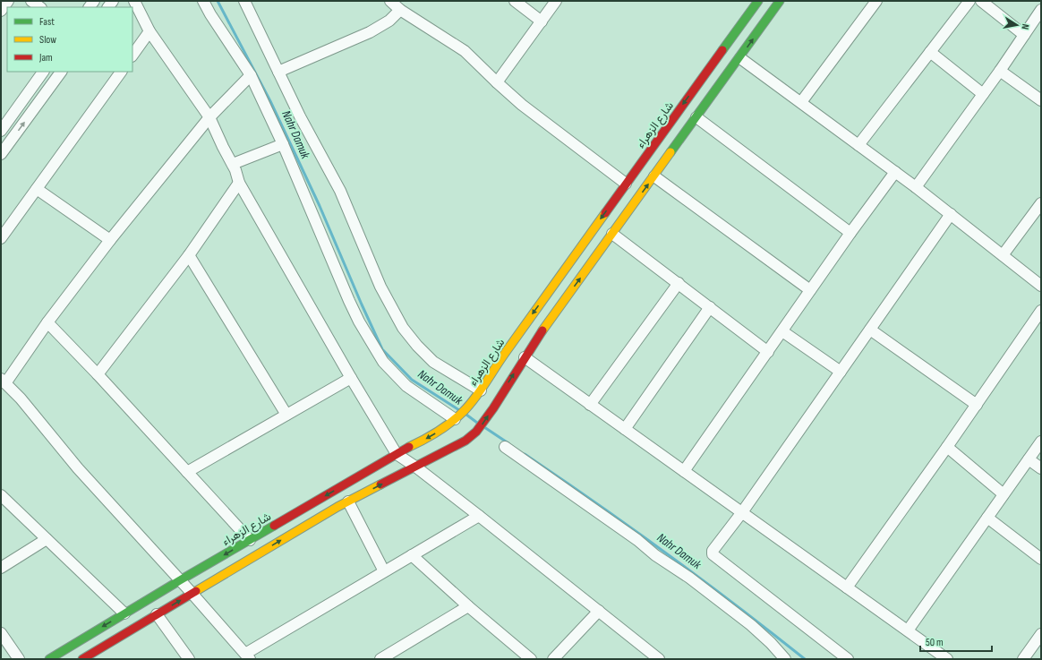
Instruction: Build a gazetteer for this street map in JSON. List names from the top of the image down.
{
  "streets": {
    "main road": ["شارع الزهراء"]
  },
  "water": ["Nahr Damuk"],
  "legend": ["Fast", "Slow", "Jam"],
  "scale_bar": "50 m",
  "north": "right"
}
